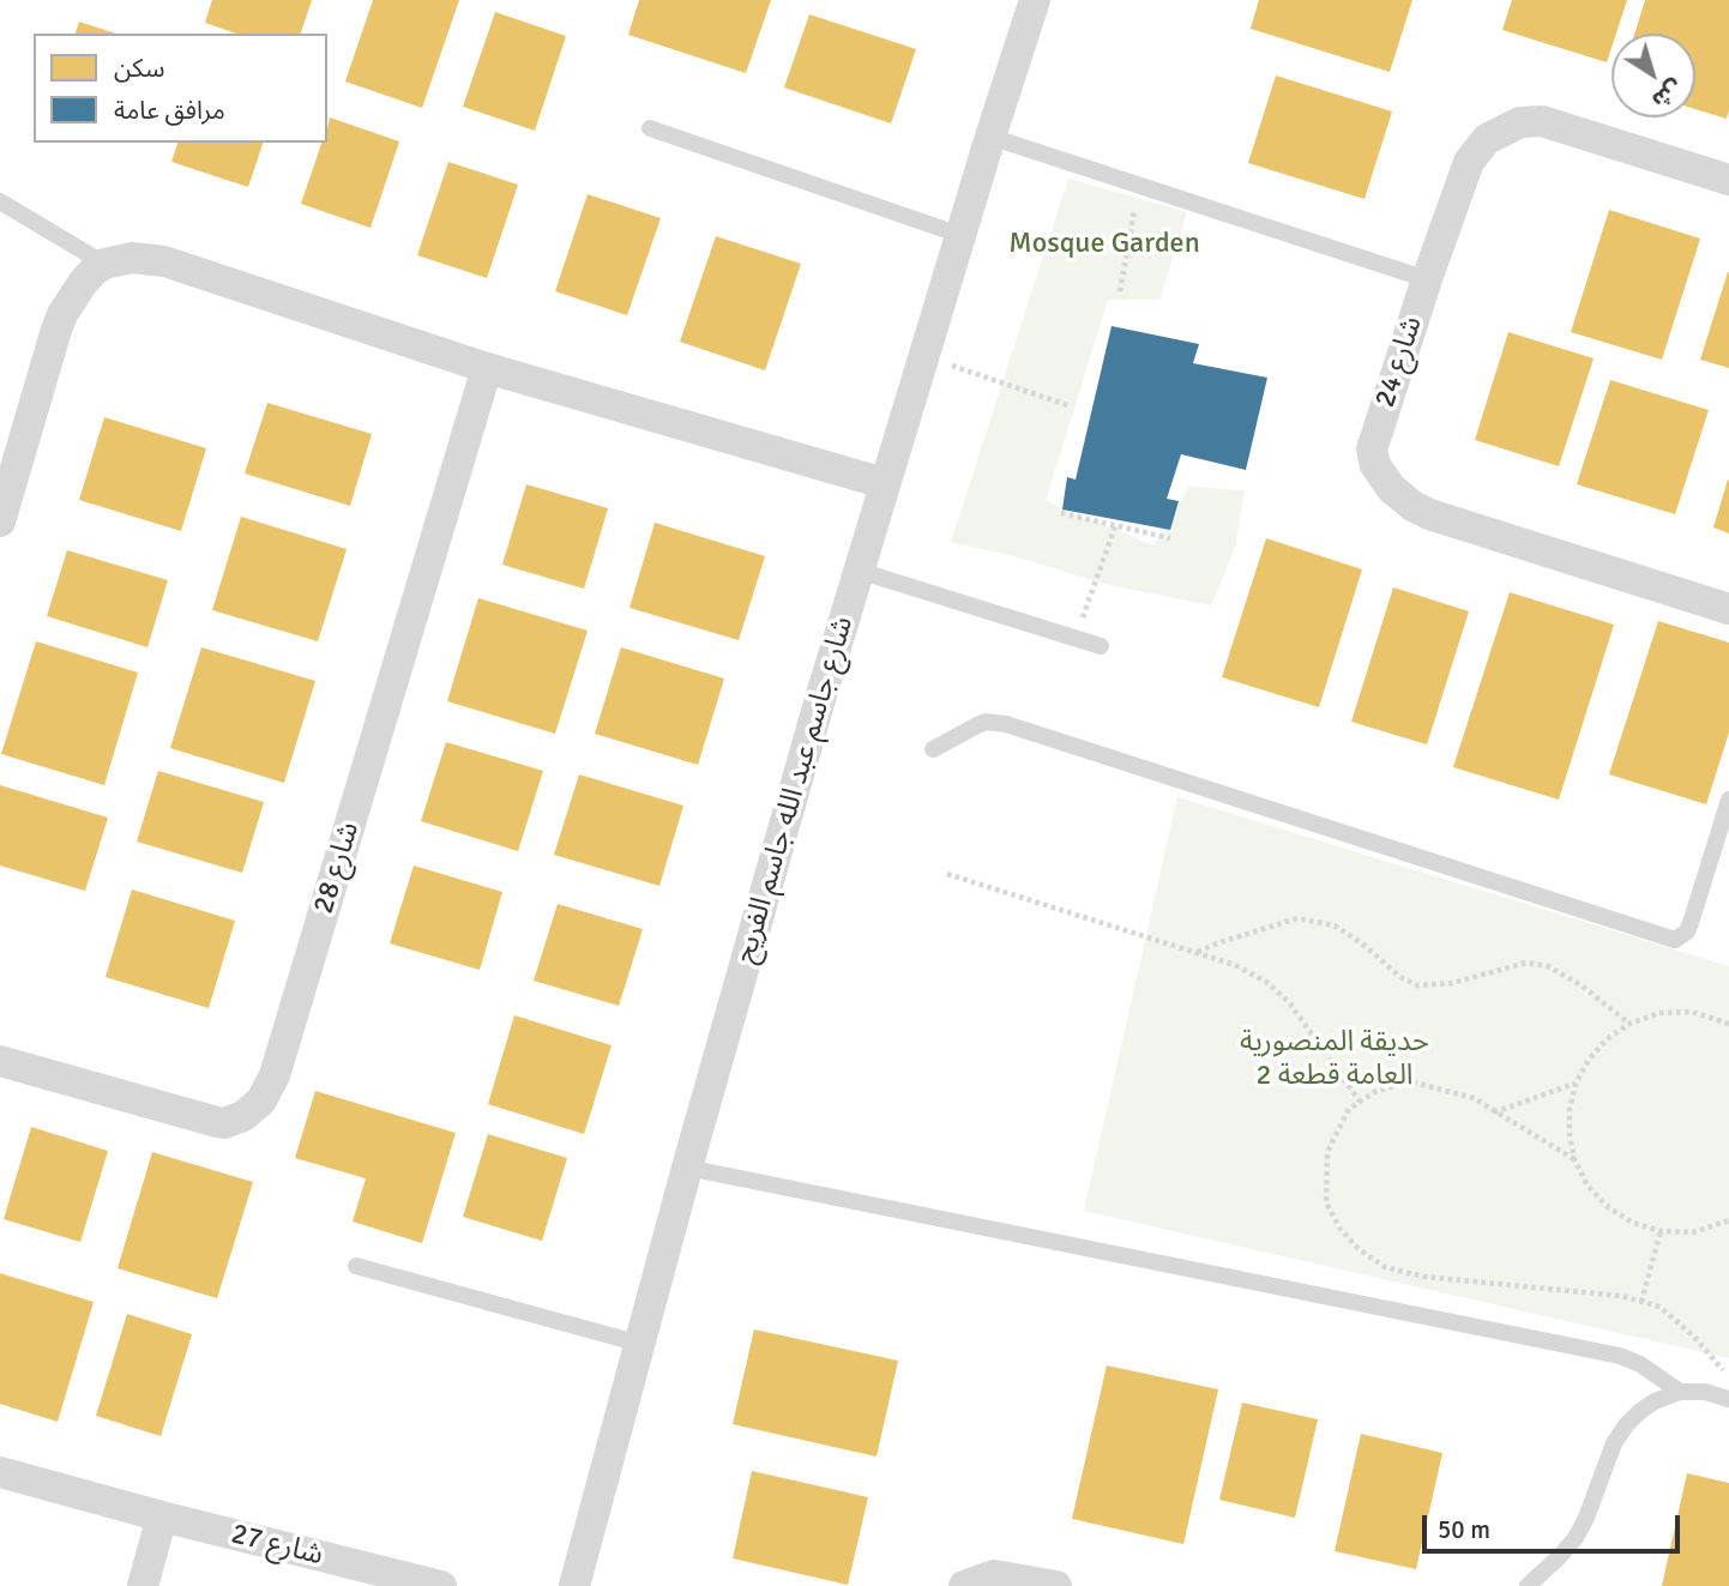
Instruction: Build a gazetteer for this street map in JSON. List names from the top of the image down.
{
  "streets": {
    "street": [
      "شارع 24",
      "شارع جاسم عبد الله جاسم الفريح",
      "شارع 28",
      "شارع 27"
    ]
  },
  "parks": ["Mosque Garden", "حديقة المنصورية العامة قطعة 2"],
  "legend": ["سكن", "مرافق عامة"],
  "scale_bar": "50 m",
  "north": "bottom right"
}
